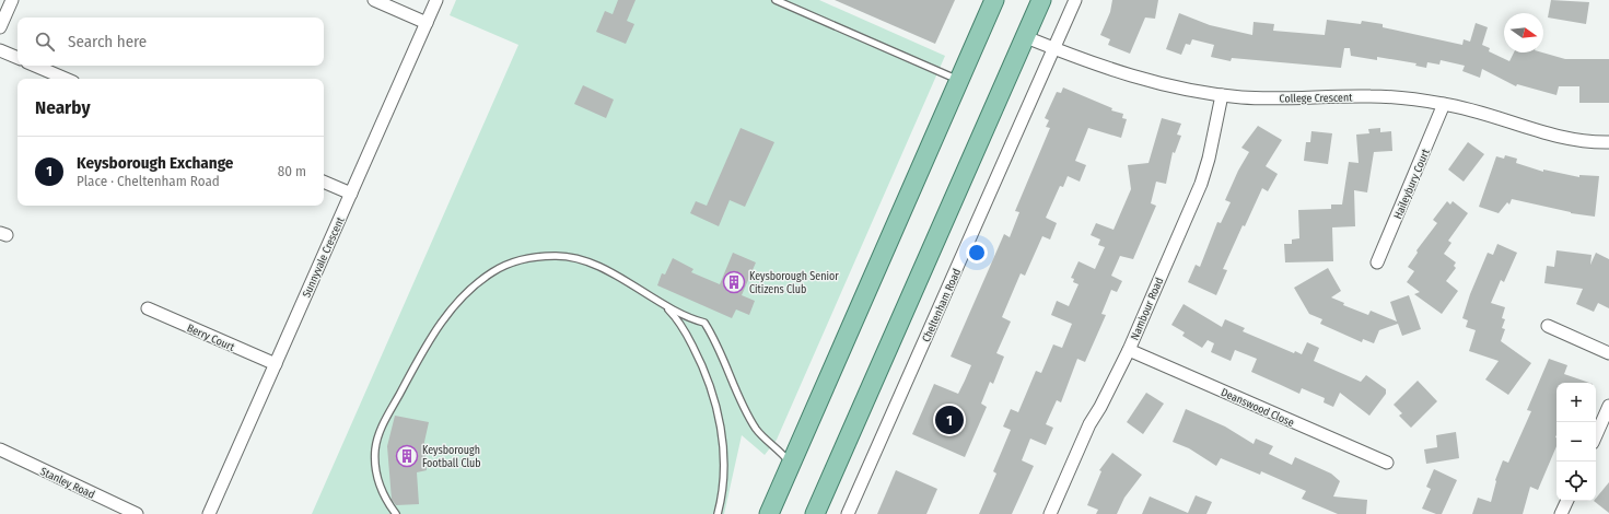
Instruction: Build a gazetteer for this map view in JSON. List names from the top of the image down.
{
  "streets": {
    "street": [
      "College Crescent",
      "Haileybury Court",
      "Sunnyvale Crescent",
      "Cheltenham Road",
      "Nambour Road",
      "Berry Court",
      "Deanswood Close",
      "Stanley Road"
    ]
  },
  "crossings": [
    ["College Crescent", "Haileybury Court"],
    ["College Crescent", "Cheltenham Road"],
    ["College Crescent", "Nambour Road"],
    ["Sunnyvale Crescent", "Berry Court"],
    ["Nambour Road", "Deanswood Close"]
  ],
  "places": {
    "building": ["Keysborough Senior Citizens Club", "Keysborough Football Club"]
  },
  "north": "right",
  "page": {
    "search": "Search here",
    "heading": "Nearby",
    "list": [
      {
        "mark": "1",
        "name": "Keysborough Exchange",
        "note": "Place · Cheltenham Road",
        "value": "80 m"
      }
    ],
    "map_buttons": ["+", "−"],
    "pins": "1"
  }
}
